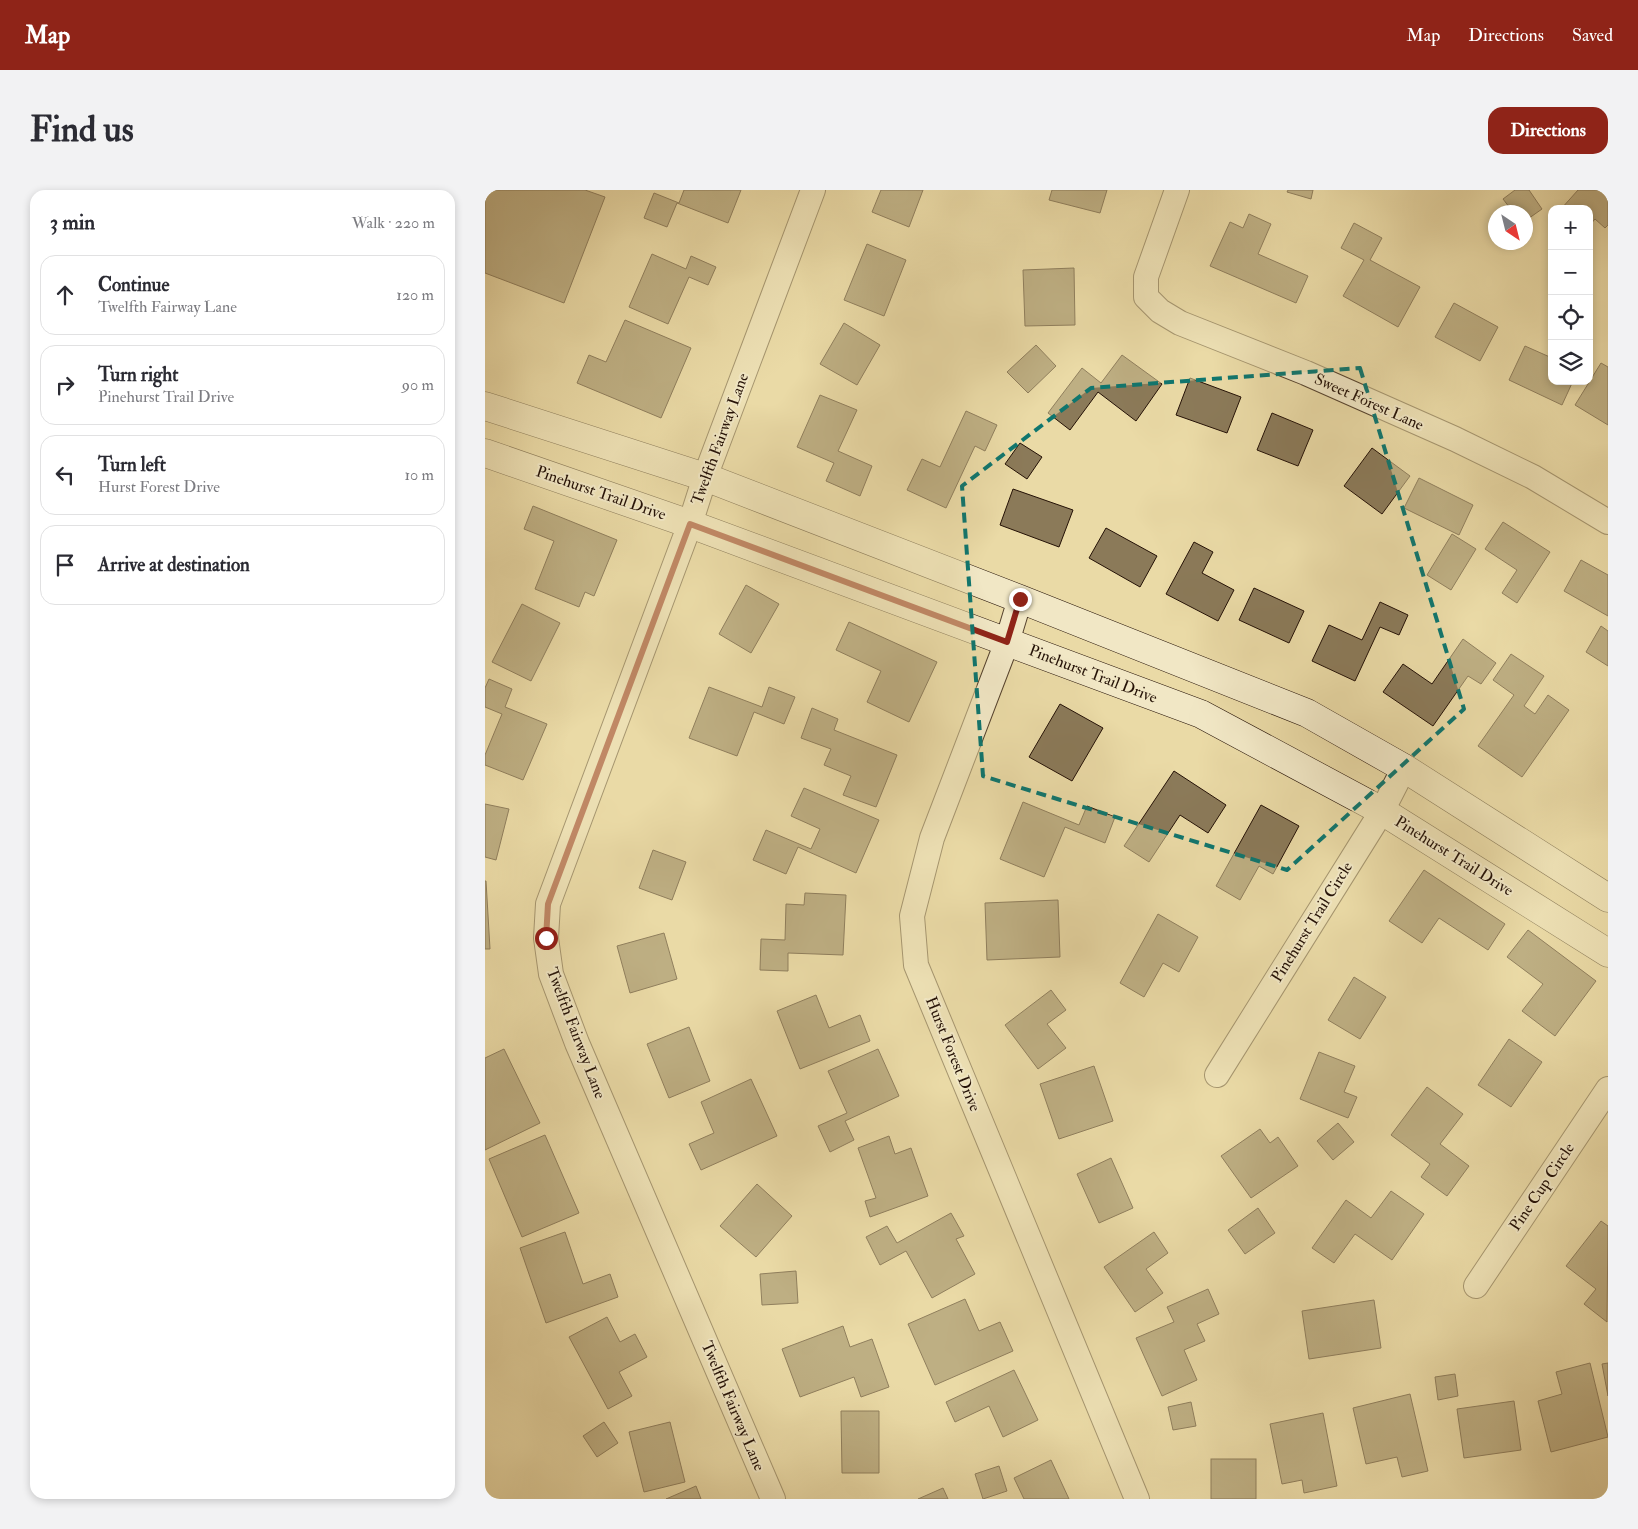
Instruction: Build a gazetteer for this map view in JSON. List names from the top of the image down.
{
  "streets": {
    "street": [
      "Sweet Forest Lane",
      "Twelfth Fairway Lane",
      "Pinehurst Trail Drive",
      "Pinehurst Trail Circle",
      "Hurst Forest Drive",
      "Pine Cup Circle"
    ]
  },
  "crossings": [
    ["Twelfth Fairway Lane", "Pinehurst Trail Drive"],
    ["Pinehurst Trail Drive", "Pinehurst Trail Circle"],
    ["Pinehurst Trail Drive", "Hurst Forest Drive"]
  ],
  "north": "bottom right",
  "page": {
    "header": "Map",
    "nav": ["Map", "Directions", "Saved"],
    "buttons": "Directions",
    "title": "Find us",
    "heading": ["3 min", "Walk · 220 m"],
    "map_buttons": ["+", "−"],
    "list": [
      ["Continue", "Twelfth Fairway Lane", "120 m"],
      ["Turn right", "Pinehurst Trail Drive", "90 m"],
      ["Turn left", "Hurst Forest Drive", "10 m"],
      "Arrive at destination"
    ]
  }
}
